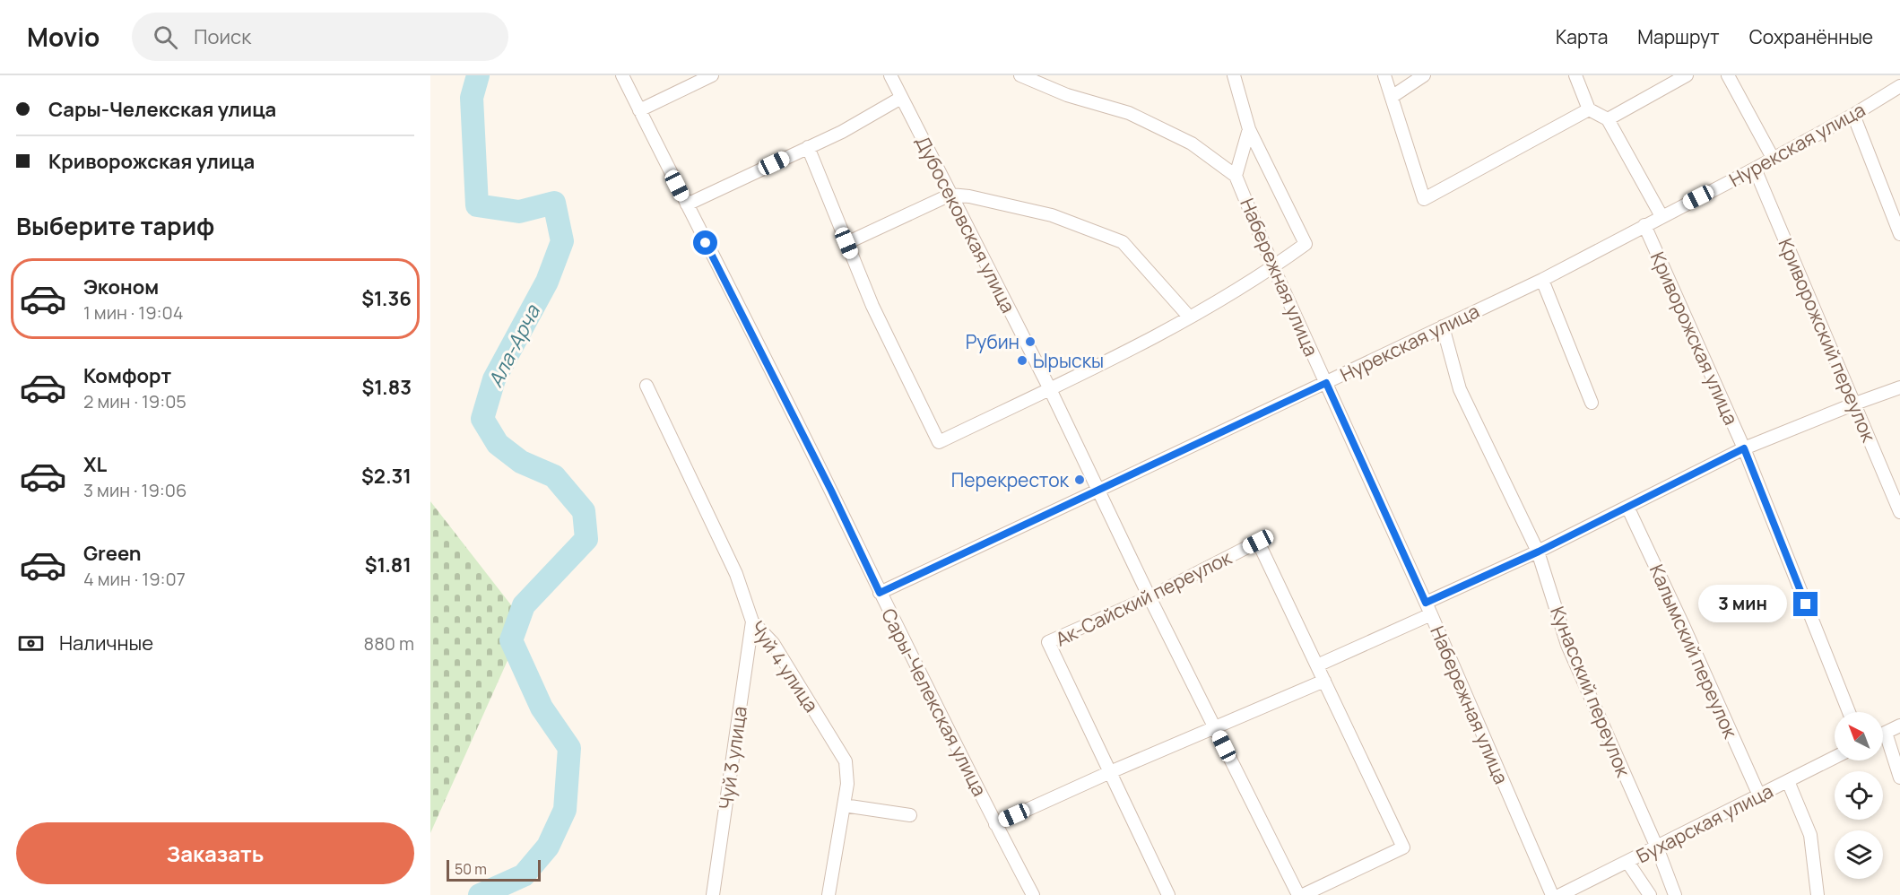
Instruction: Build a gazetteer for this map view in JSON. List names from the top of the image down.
{
  "streets": {
    "street": [
      "Нурекская улица",
      "Дубосековская улица",
      "Набережная улица",
      "Криворожская улица",
      "Криворожский переулок",
      "Ак-Сайский переулок",
      "Калымский переулок",
      "Чуй 4 улица",
      "Кунасский переулок",
      "Сары-Челекская улица",
      "Чуй 3 улица",
      "Бухарская улица"
    ]
  },
  "crossings": [
    ["Нурекская улица", "Дубосековская улица"],
    ["Нурекская улица", "Набережная улица"],
    ["Нурекская улица", "Криворожская улица"],
    ["Нурекская улица", "Криворожский переулок"],
    ["Нурекская улица", "Кунасский переулок"],
    ["Нурекская улица", "Сары-Челекская улица"],
    ["Дубосековская улица", "Ак-Сайский переулок"],
    ["Калымский переулок", "Бухарская улица"],
    ["Чуй 4 улица", "Чуй 3 улица"],
    ["Кунасский переулок", "Бухарская улица"]
  ],
  "water": ["Ала-Арча"],
  "places": ["Рубин", "Ырыскы", "Перекресток"],
  "scale_bar": "50 m",
  "north": "top left",
  "page": {
    "header": "Movio",
    "search": "Поиск",
    "nav": ["Карта", "Маршрут", "Сохранённые"],
    "banner": ["Сары-Челекская улица", "Криворожская улица"],
    "heading": "Выберите тариф",
    "list": [
      {
        "name": "Эконом",
        "note": "1 мин · 19:04",
        "value": "$1.36"
      },
      {
        "name": "Комфорт",
        "note": "2 мин · 19:05",
        "value": "$1.83"
      },
      {
        "name": "XL",
        "note": "3 мин · 19:06",
        "value": "$2.31"
      },
      {
        "name": "Green",
        "note": "4 мин · 19:07",
        "value": "$1.81"
      }
    ],
    "bubble": "3 мин",
    "pay": ["Наличные", "880 m"],
    "buttons": "Заказать",
    "scale": "50 m"
  }
}
